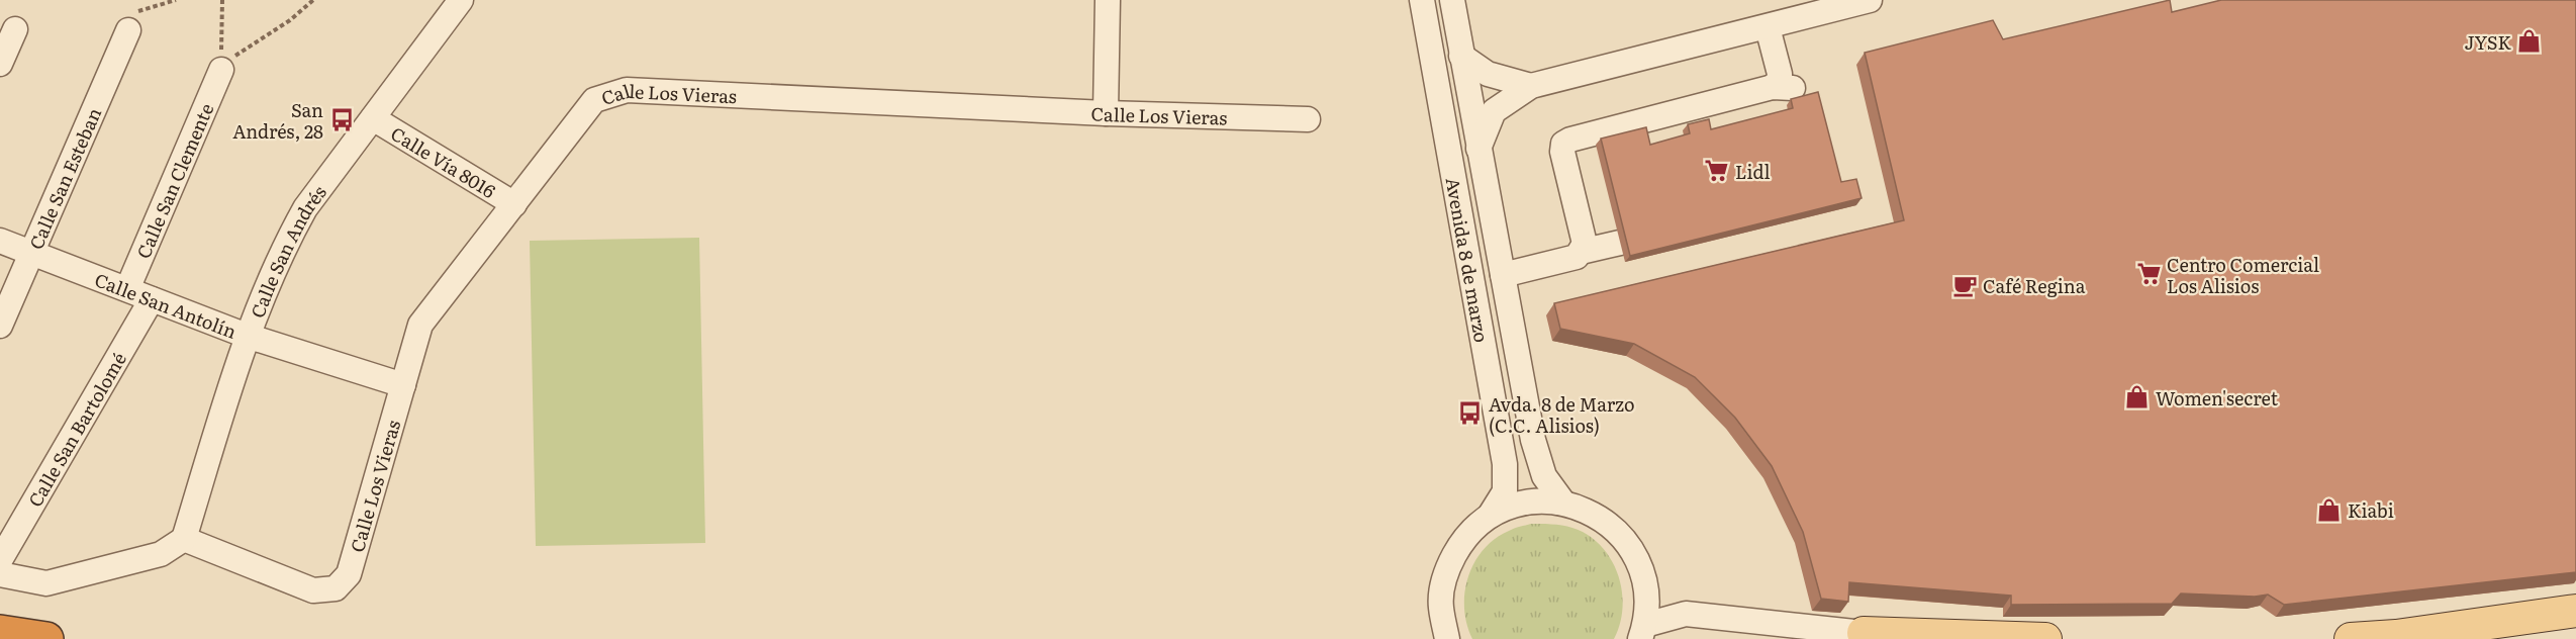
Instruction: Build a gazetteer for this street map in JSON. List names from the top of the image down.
{
  "streets": {
    "street": [
      "Calle Los Vieras",
      "Calle Vía 8016",
      "Calle San Esteban",
      "Calle San Clemente",
      "Calle San Andrés",
      "Avenida 8 de marzo",
      "Calle San Antolín",
      "Calle San Bartolomé"
    ]
  },
  "crossings": [
    ["Calle Los Vieras", "Calle Vía 8016"],
    ["Calle Los Vieras", "Calle San Andrés"],
    ["Calle Los Vieras", "Calle San Antolín"],
    ["Calle Vía 8016", "Calle San Andrés"],
    ["Calle San Esteban", "Calle San Antolín"],
    ["Calle San Clemente", "Calle San Antolín"],
    ["Calle San Andrés", "Calle San Antolín"],
    ["Calle San Antolín", "Calle San Bartolomé"]
  ],
  "places": {
    "shop": ["JYSK", "Women'secret", "Kiabi"],
    "bus stop": ["San Andrés, 28", "Avda. 8 de Marzo (C.C. Alisios)"],
    "supermarket": ["Lidl", "Centro Comercial Los Alisios"],
    "cafe": ["Café Regina"]
  }
}
